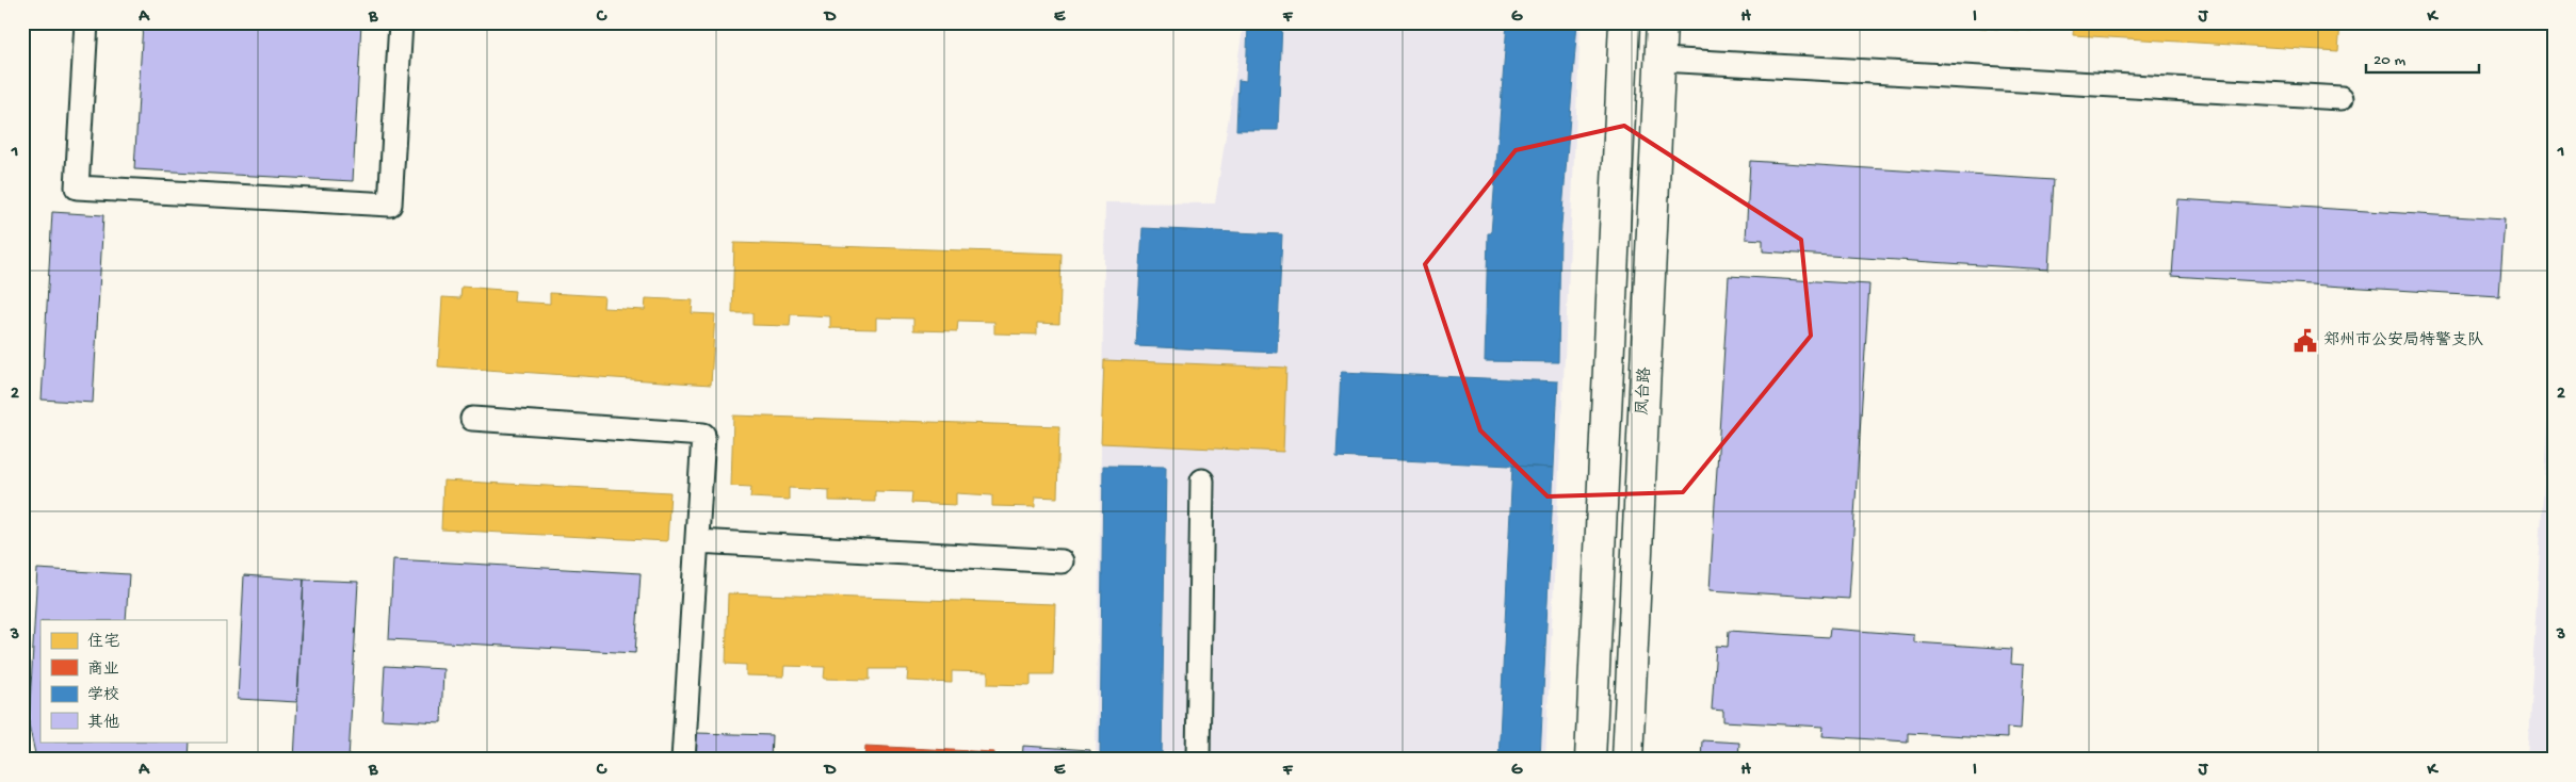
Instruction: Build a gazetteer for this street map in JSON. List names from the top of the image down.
{
  "streets": {
    "street": ["凤台路"]
  },
  "places": {
    "public building": ["郑州市公安局特警支队"]
  },
  "legend": [
    "住宅",
    "商业",
    "学校",
    "其他"
  ],
  "scale_bar": "20 m",
  "grid": {
    "columns": [
      "A",
      "B",
      "C",
      "D",
      "E",
      "F",
      "G",
      "H",
      "I",
      "J",
      "K"
    ],
    "rows": ["1", "2", "3"]
  }
}
